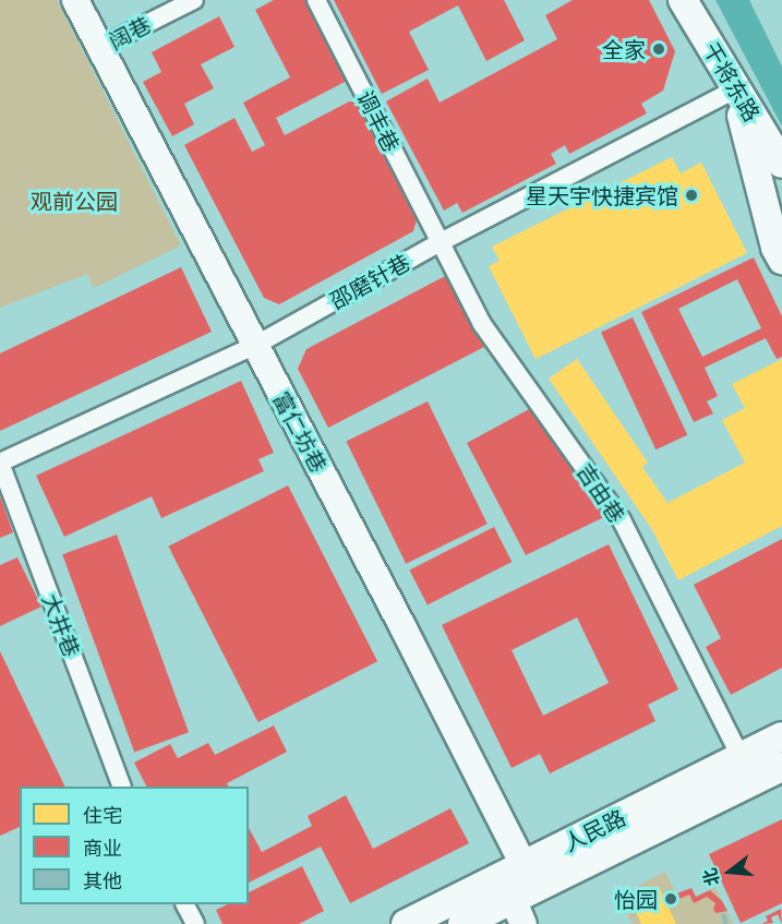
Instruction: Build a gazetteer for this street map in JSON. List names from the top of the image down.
{
  "streets": {
    "main road": ["干将东路", "人民路"],
    "street": [
      "阔巷",
      "调丰巷",
      "邵磨针巷",
      "富仁坊巷",
      "吉由巷",
      "大井巷"
    ]
  },
  "crossings": [
    ["阔巷", "富仁坊巷"],
    ["干将东路", "邵磨针巷"],
    ["调丰巷", "邵磨针巷"],
    ["调丰巷", "吉由巷"],
    ["邵磨针巷", "富仁坊巷"],
    ["邵磨针巷", "吉由巷"],
    ["邵磨针巷", "大井巷"],
    ["富仁坊巷", "人民路"],
    ["吉由巷", "人民路"]
  ],
  "parks": ["观前公园"],
  "places": ["全家", "星天宇快捷宾馆", "怡园"],
  "legend": ["住宅", "商业", "其他"],
  "north": "left"
}
